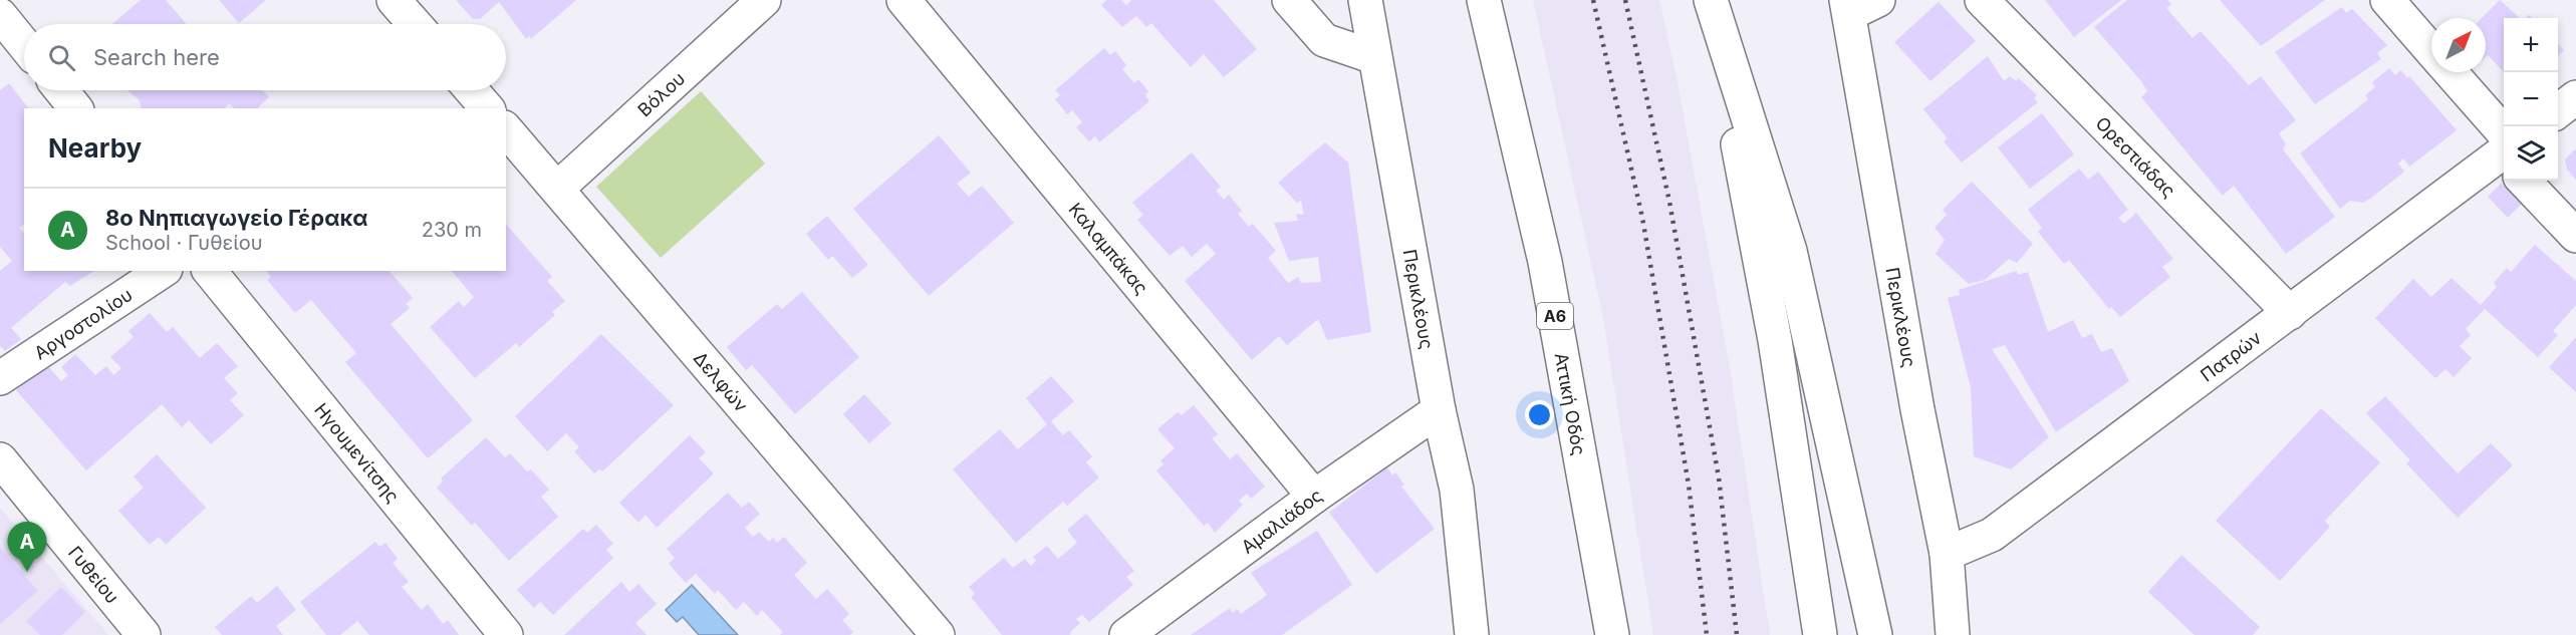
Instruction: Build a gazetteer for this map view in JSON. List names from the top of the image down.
{
  "streets": {
    "main road": [
      "Βόλου",
      "Ορεστιάδας",
      "Καλαμπάκας",
      "Περικλέους",
      "Α6",
      "Αργοστολίου",
      "Πατρών",
      "Δελφών",
      "Αττική Οδός",
      "Ηγουμενίτσης",
      "Αμαλιάδος",
      "Γυθείου"
    ]
  },
  "crossings": [
    ["Βόλου", "Δελφών"],
    ["Ορεστιάδας", "Πατρών"],
    ["Καλαμπάκας", "Αμαλιάδος"],
    ["Περικλέους", "Πατρών"],
    ["Περικλέους", "Αμαλιάδος"]
  ],
  "north": "top right",
  "page": {
    "map_buttons": ["+", "−"],
    "search": "Search here",
    "heading": "Nearby",
    "list": [
      {
        "mark": "A",
        "name": "8ο Νηπιαγωγείο Γέρακα",
        "note": "School · Γυθείου",
        "value": "230 m"
      }
    ],
    "pins": "A"
  }
}
